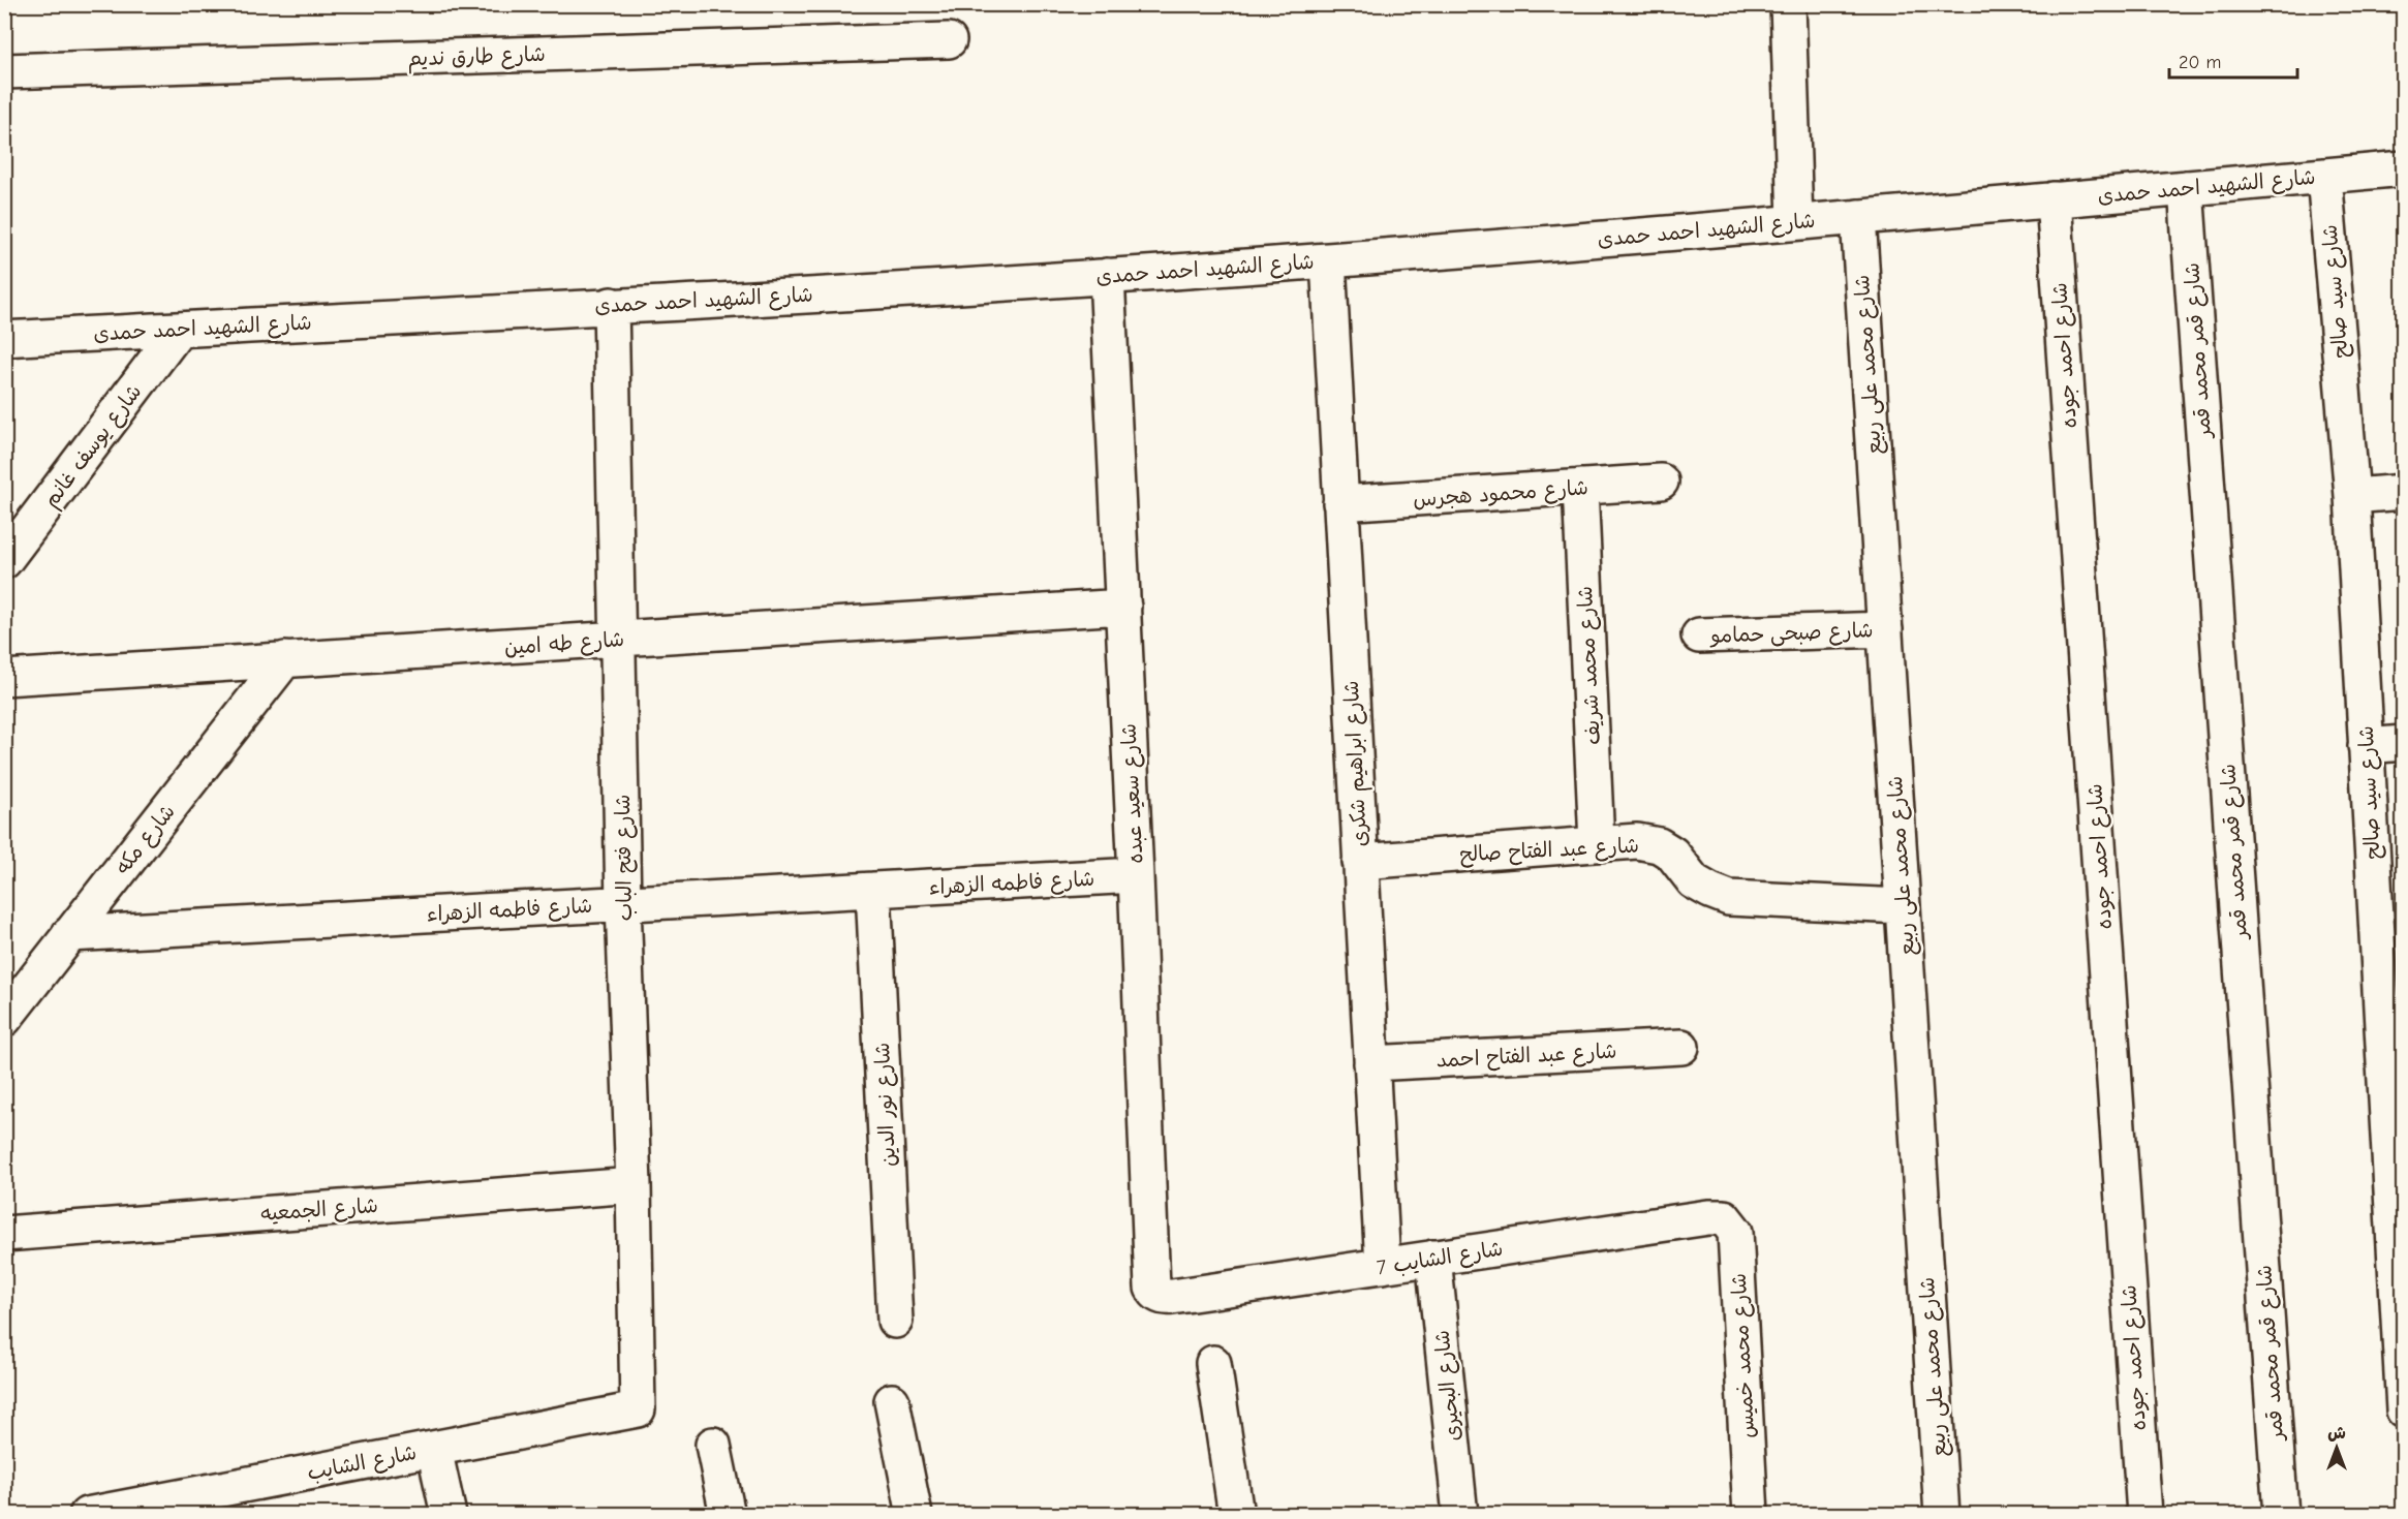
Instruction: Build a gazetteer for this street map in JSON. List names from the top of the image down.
{
  "streets": {
    "street": [
      "شارع طارق نديم",
      "شارع الشهيد احمد حمدى",
      "شارع سيد صالح",
      "شارع قمر محمد قمر",
      "شارع احمد جوده",
      "شارع محمد على ربيع",
      "شارع يوسف غانم",
      "شارع محمود هجرس",
      "شارع صبحى حمامو",
      "شارع طه امين",
      "شارع محمد شريف",
      "شارع ابراهيم شكرى",
      "شارع سعيد عبده",
      "شارع مكه",
      "شارع عبد الفتاح صالح",
      "شارع فتح الباب",
      "شارع فاطمه الزهراء",
      "شارع عبد الفتاح احمد",
      "شارع نور الدين",
      "شارع الجمعيه",
      "شارع الشايب 7",
      "شارع محمد خميس",
      "شارع البحيرى",
      "شارع الشايب"
    ]
  },
  "crossings": [
    ["شارع الشهيد احمد حمدى", "شارع سيد صالح"],
    ["شارع الشهيد احمد حمدى", "شارع قمر محمد قمر"],
    ["شارع الشهيد احمد حمدى", "شارع احمد جوده"],
    ["شارع الشهيد احمد حمدى", "شارع محمد على ربيع"],
    ["شارع الشهيد احمد حمدى", "شارع يوسف غانم"],
    ["شارع الشهيد احمد حمدى", "شارع ابراهيم شكرى"],
    ["شارع الشهيد احمد حمدى", "شارع سعيد عبده"],
    ["شارع الشهيد احمد حمدى", "شارع فتح الباب"],
    ["شارع محمد على ربيع", "شارع صبحى حمامو"],
    ["شارع محمد على ربيع", "شارع عبد الفتاح صالح"],
    ["شارع محمود هجرس", "شارع محمد شريف"],
    ["شارع محمود هجرس", "شارع ابراهيم شكرى"],
    ["شارع طه امين", "شارع سعيد عبده"],
    ["شارع طه امين", "شارع مكه"],
    ["شارع طه امين", "شارع فتح الباب"],
    ["شارع محمد شريف", "شارع عبد الفتاح صالح"],
    ["شارع ابراهيم شكرى", "شارع عبد الفتاح صالح"],
    ["شارع ابراهيم شكرى", "شارع عبد الفتاح احمد"],
    ["شارع ابراهيم شكرى", "شارع الشايب 7"],
    ["شارع سعيد عبده", "شارع فاطمه الزهراء"],
    ["شارع سعيد عبده", "شارع الشايب 7"],
    ["شارع مكه", "شارع فاطمه الزهراء"],
    ["شارع فتح الباب", "شارع فاطمه الزهراء"],
    ["شارع فتح الباب", "شارع الجمعيه"],
    ["شارع فتح الباب", "شارع الشايب"],
    ["شارع فاطمه الزهراء", "شارع نور الدين"],
    ["شارع الشايب 7", "شارع محمد خميس"],
    ["شارع الشايب 7", "شارع البحيرى"]
  ],
  "scale_bar": "20 m",
  "north": "top"
}
